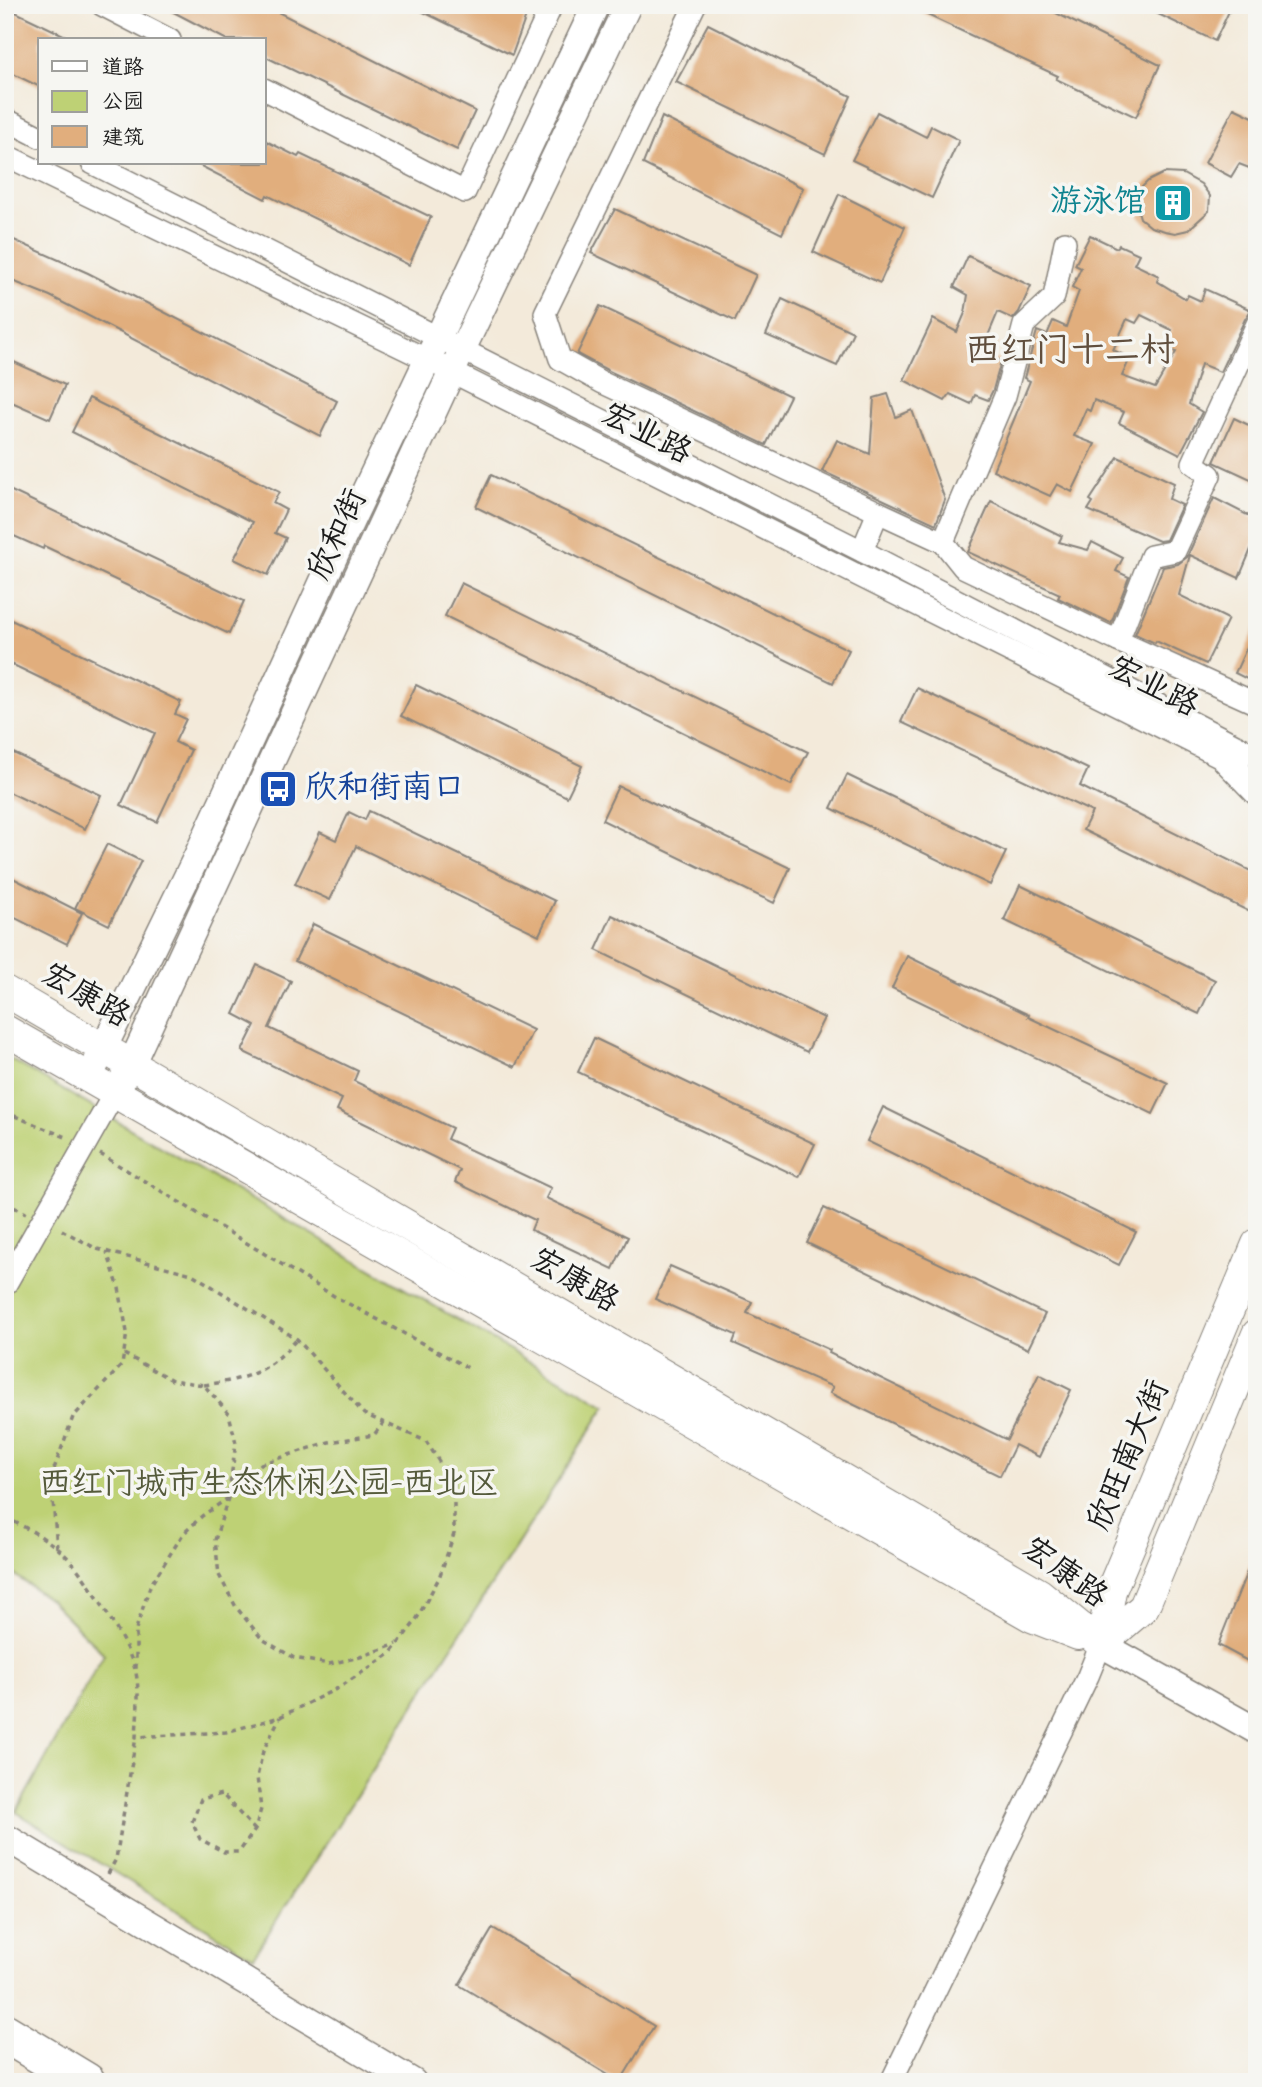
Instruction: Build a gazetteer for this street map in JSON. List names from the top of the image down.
{
  "streets": {
    "main road": ["宏康路", "欣旺南大街"],
    "street": ["宏业路", "欣和街"]
  },
  "crossings": [
    ["宏业路", "欣和街"],
    ["欣和街", "宏康路"],
    ["宏康路", "欣旺南大街"]
  ],
  "districts": ["西红门十二村"],
  "parks": ["西红门城市生态休闲公园-西北区"],
  "places": {
    "building": ["游泳馆"],
    "bus stop": ["欣和街南口"]
  },
  "legend": ["道路", "公园", "建筑"]
}
